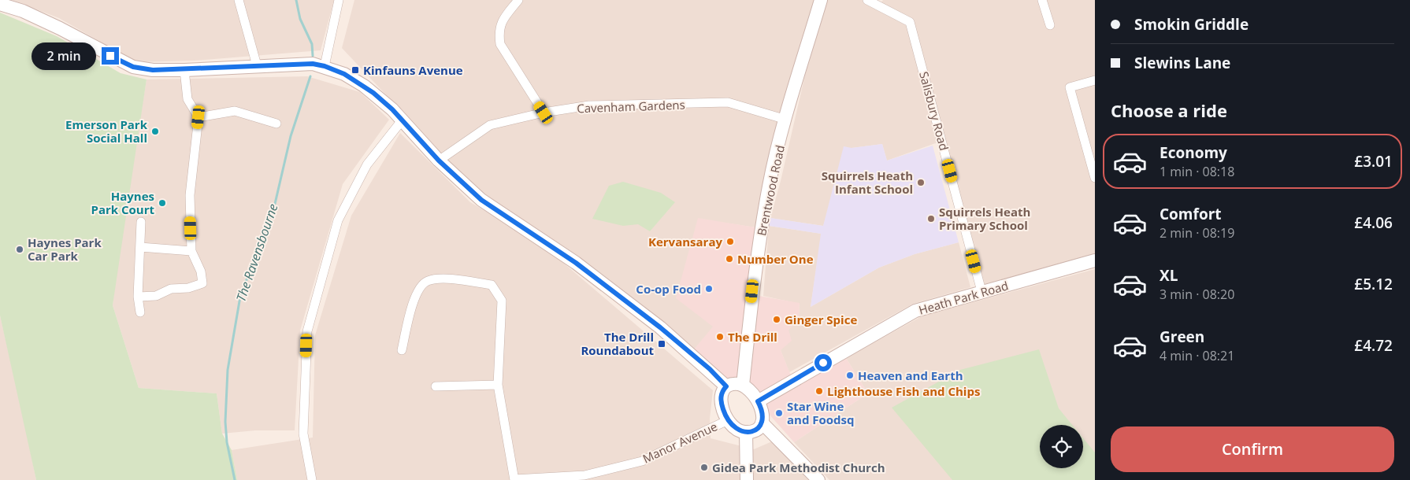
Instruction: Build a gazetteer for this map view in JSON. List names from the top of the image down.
{
  "streets": {
    "street": [
      "Cavenham Gardens",
      "Salisbury Road",
      "Brentwood Road",
      "Heath Park Road",
      "Manor Avenue"
    ]
  },
  "crossings": [
    ["Cavenham Gardens", "Brentwood Road"],
    ["Salisbury Road", "Heath Park Road"],
    ["Brentwood Road", "Heath Park Road"],
    ["Brentwood Road", "Manor Avenue"],
    ["Heath Park Road", "Manor Avenue"]
  ],
  "water": ["The Ravensbourne"],
  "places": {
    "transit": ["Kinfauns Avenue", "The Drill Roundabout"],
    "other": [
      "Emerson Park Social Hall",
      "Squirrels Heath Infant School",
      "Haynes Park Court",
      "Squirrels Heath Primary School",
      "Kervansaray",
      "Haynes Park Car Park",
      "Number One",
      "Co-op Food",
      "Ginger Spice",
      "The Drill",
      "Heaven and Earth",
      "Lighthouse Fish and Chips",
      "Star Wine and Foodsq",
      "Gidea Park Methodist Church"
    ]
  },
  "page": {
    "banner": ["Smokin Griddle", "Slewins Lane"],
    "bubble": "2 min",
    "heading": "Choose a ride",
    "list": [
      {
        "name": "Economy",
        "note": "1 min · 08:18",
        "value": "£3.01"
      },
      {
        "name": "Comfort",
        "note": "2 min · 08:19",
        "value": "£4.06"
      },
      {
        "name": "XL",
        "note": "3 min · 08:20",
        "value": "£5.12"
      },
      {
        "name": "Green",
        "note": "4 min · 08:21",
        "value": "£4.72"
      }
    ],
    "buttons": "Confirm"
  }
}
